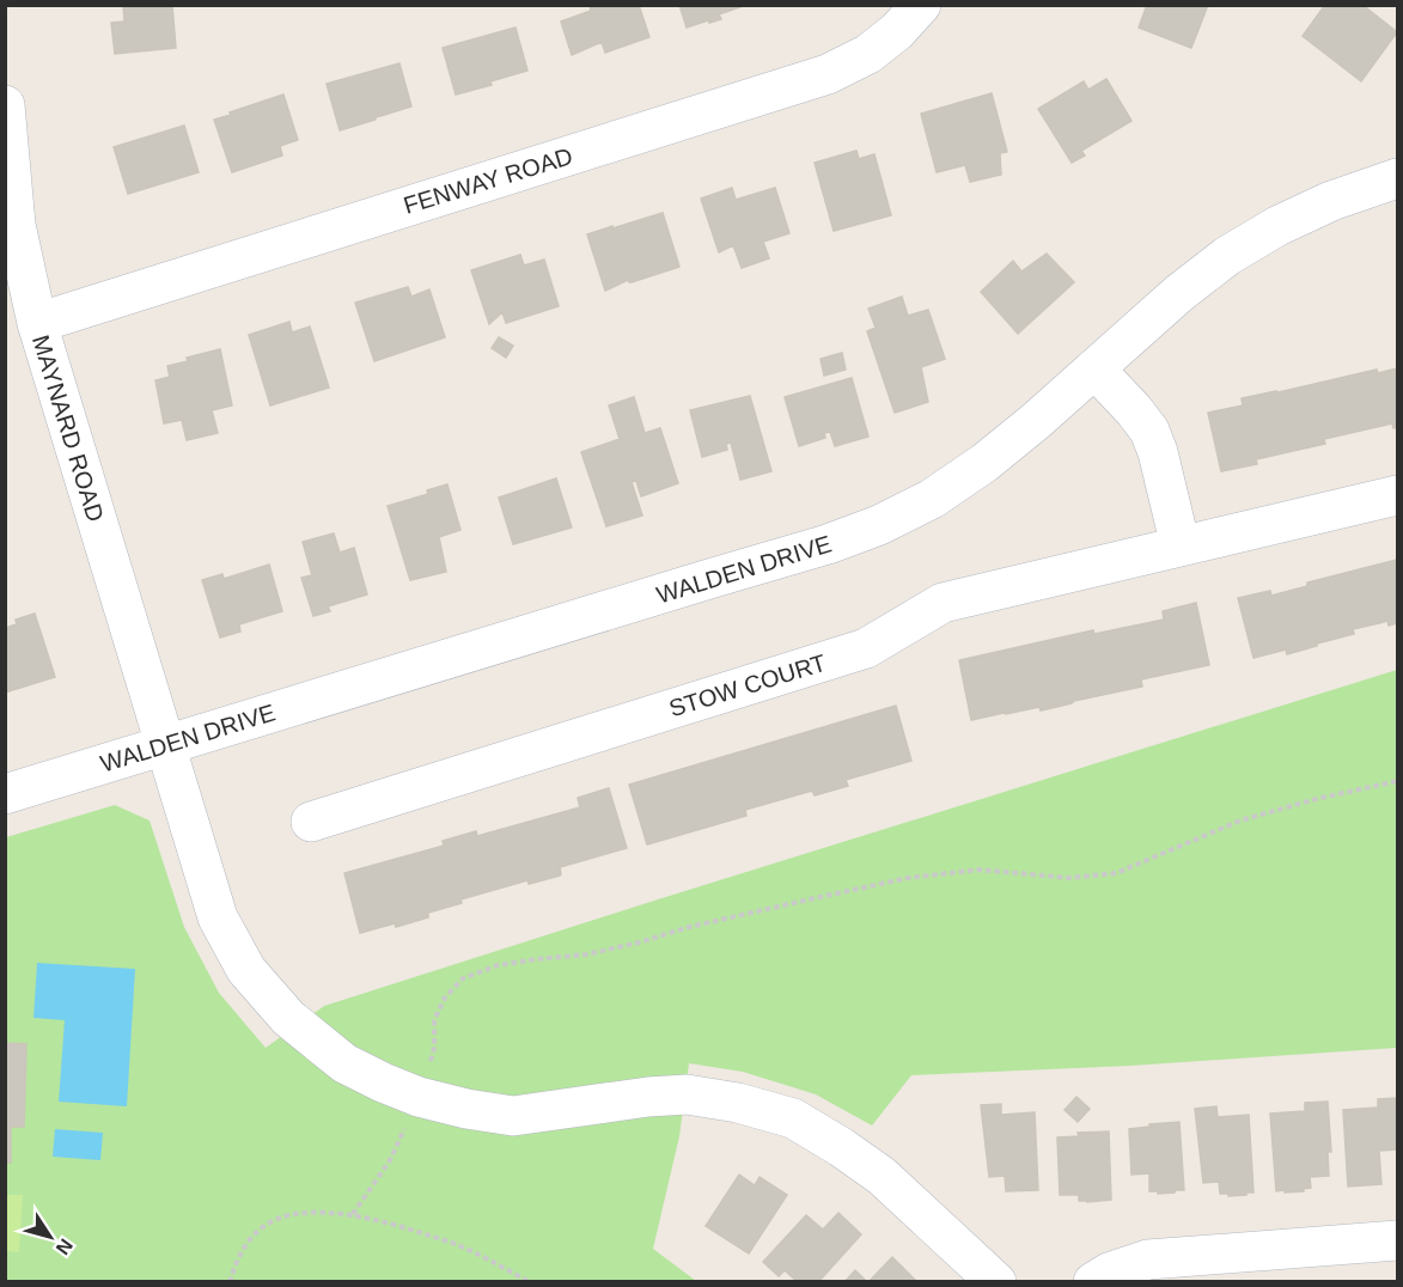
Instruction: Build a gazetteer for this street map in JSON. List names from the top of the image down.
{
  "streets": {
    "street": [
      "FENWAY ROAD",
      "MAYNARD ROAD",
      "WALDEN DRIVE",
      "STOW COURT"
    ]
  },
  "crossings": [
    ["FENWAY ROAD", "MAYNARD ROAD"],
    ["MAYNARD ROAD", "WALDEN DRIVE"]
  ],
  "north": "bottom right"
}
